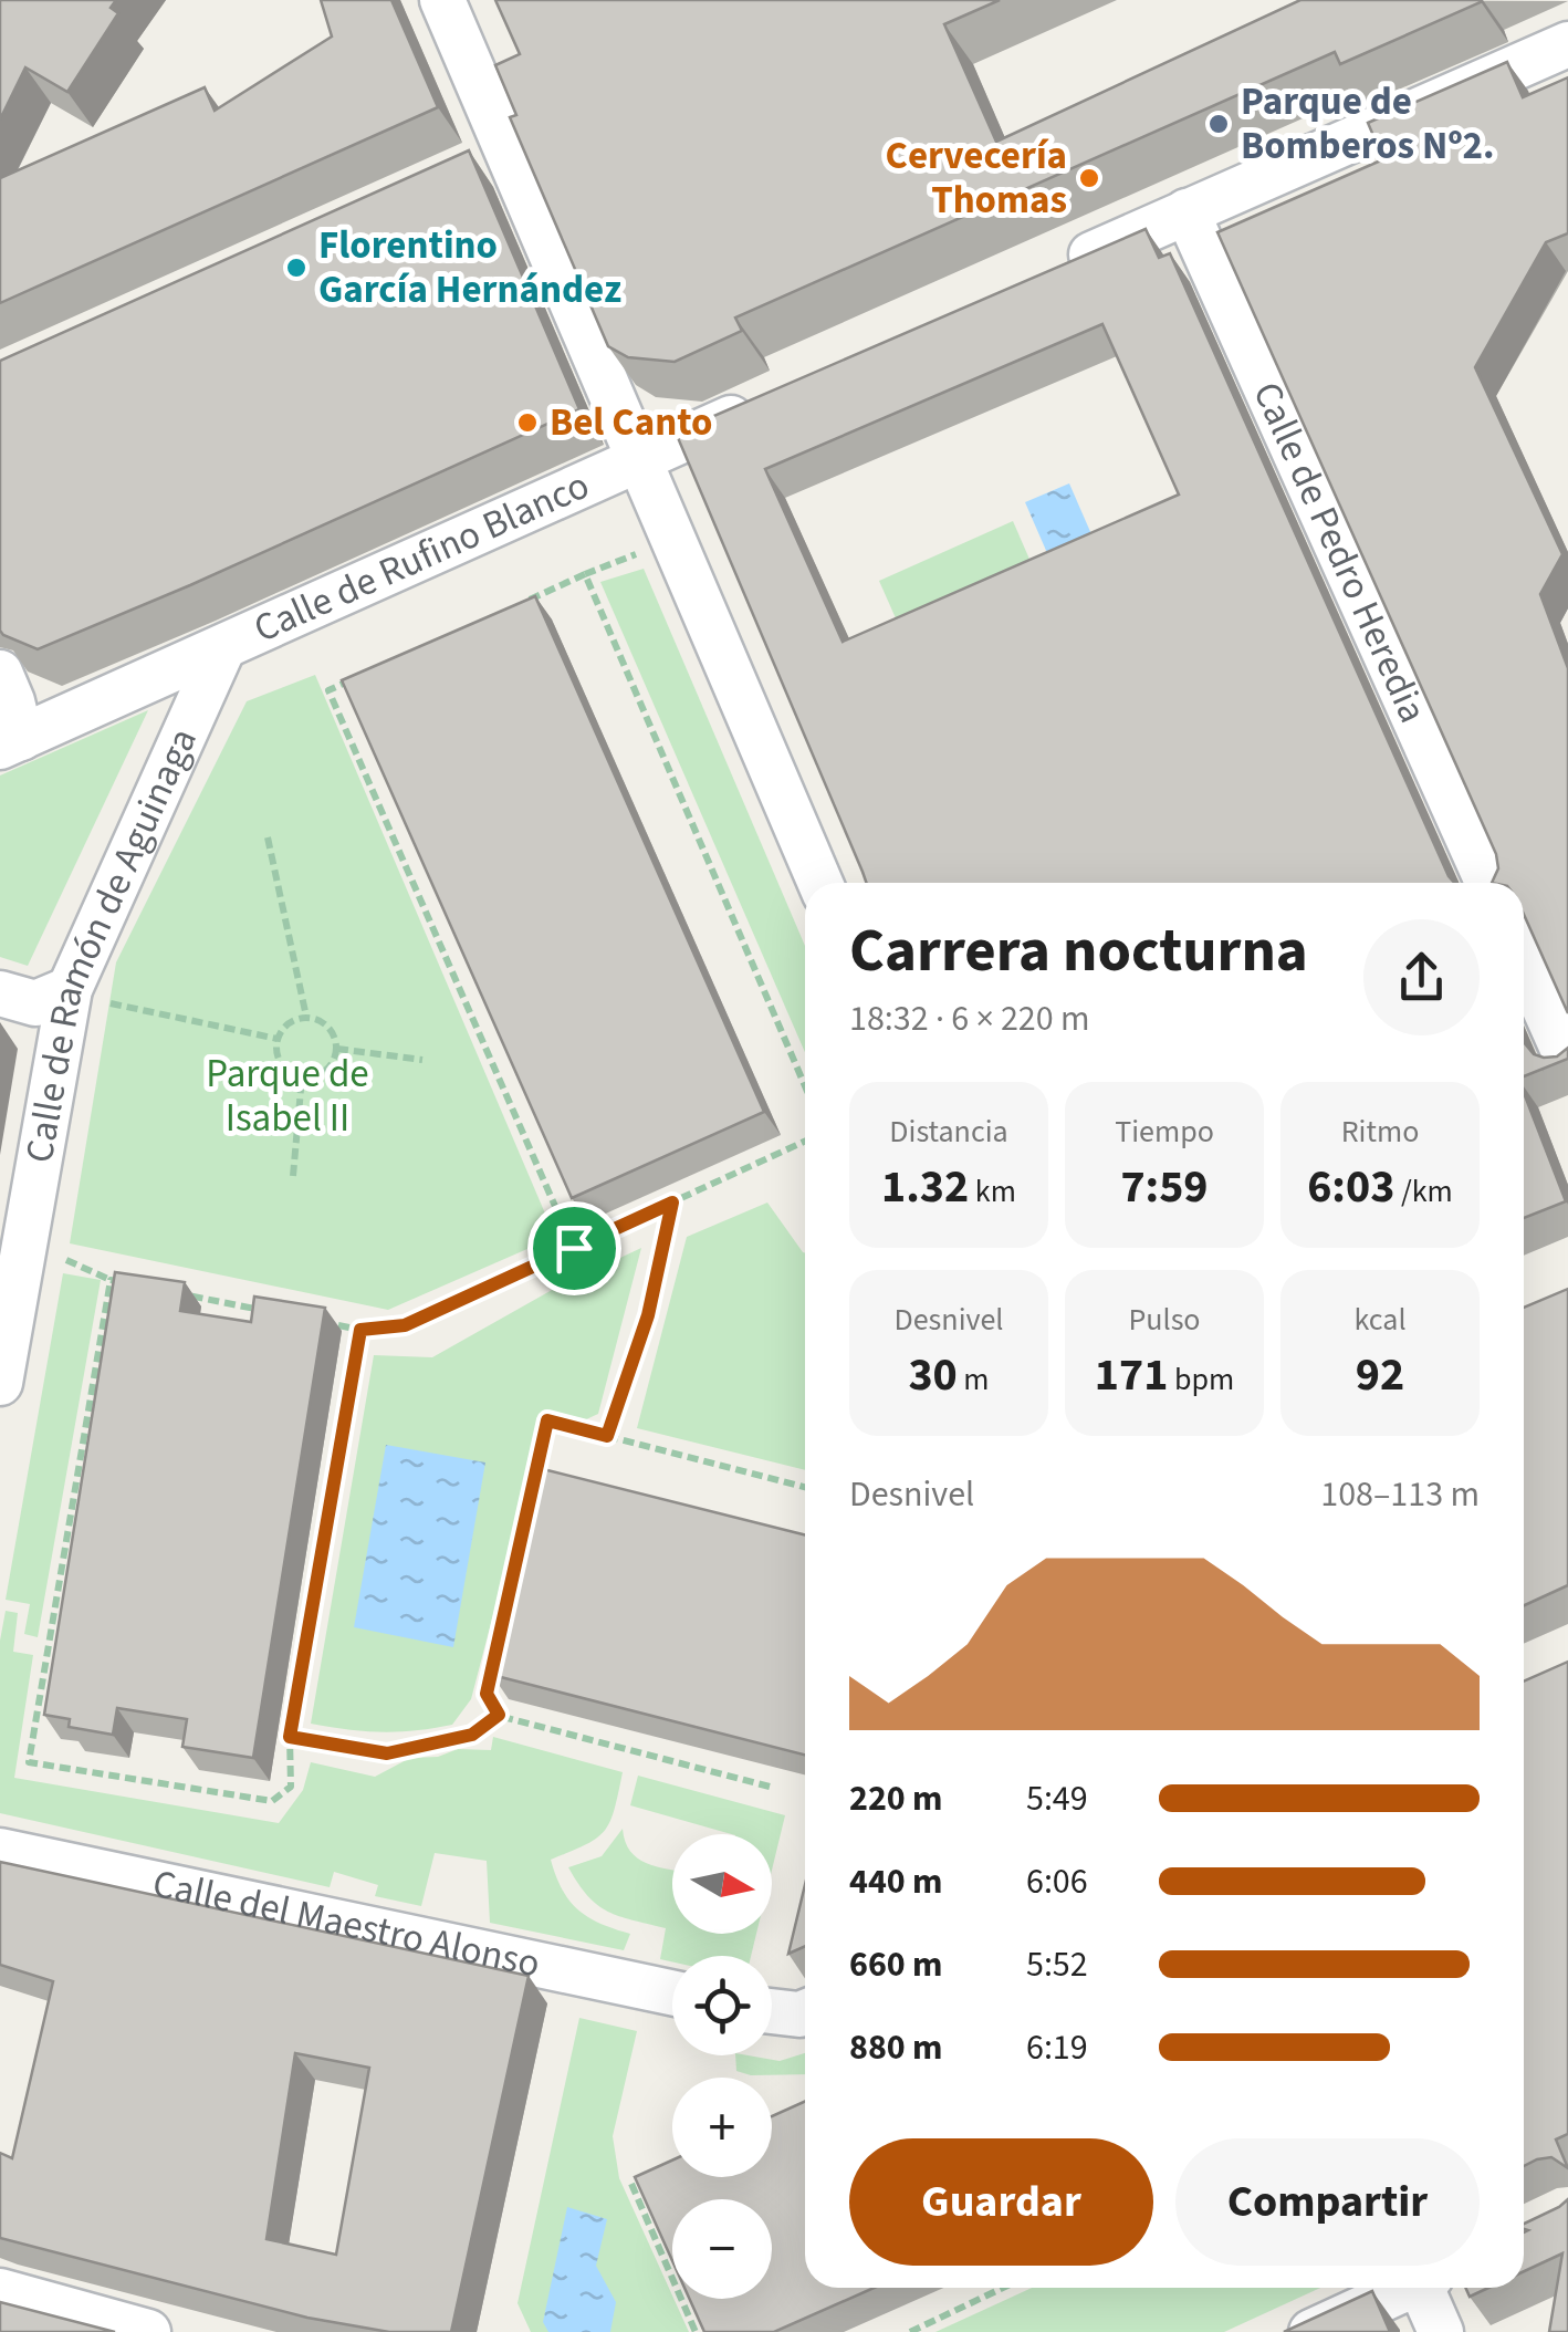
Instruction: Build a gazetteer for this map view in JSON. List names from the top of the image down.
{
  "streets": {
    "street": [
      "Calle de Pedro Heredia",
      "Calle de Rufino Blanco",
      "Calle de Ramón de Aguinaga",
      "Calle del Maestro Alonso"
    ]
  },
  "crossings": [
    ["Calle de Rufino Blanco", "Calle de Ramón de Aguinaga"]
  ],
  "parks": ["Parque de Isabel II"],
  "places": [
    "Parque de Bomberos Nº2.",
    "Cervecería Thomas",
    "Florentino García Hernández",
    "Bel Canto"
  ],
  "north": "right",
  "page": {
    "heading": ["Carrera nocturna", "18:32 · 6 × 220 m"],
    "stats": [
      ["Distancia", "1.32 km"],
      ["Tiempo", "7:59"],
      ["Ritmo", "6:03 /km"],
      ["Desnivel", "30 m"],
      ["Pulso", "171 bpm"],
      ["kcal", "92"]
    ],
    "chart": ["Desnivel", "108–113 m"],
    "list": [
      {
        "name": "220 m",
        "note": "5:49"
      },
      {
        "name": "440 m",
        "note": "6:06"
      },
      {
        "name": "660 m",
        "note": "5:52"
      },
      {
        "name": "880 m",
        "note": "6:19"
      }
    ],
    "map_buttons": ["+", "−"],
    "buttons": ["Guardar", "Compartir"]
  }
}
